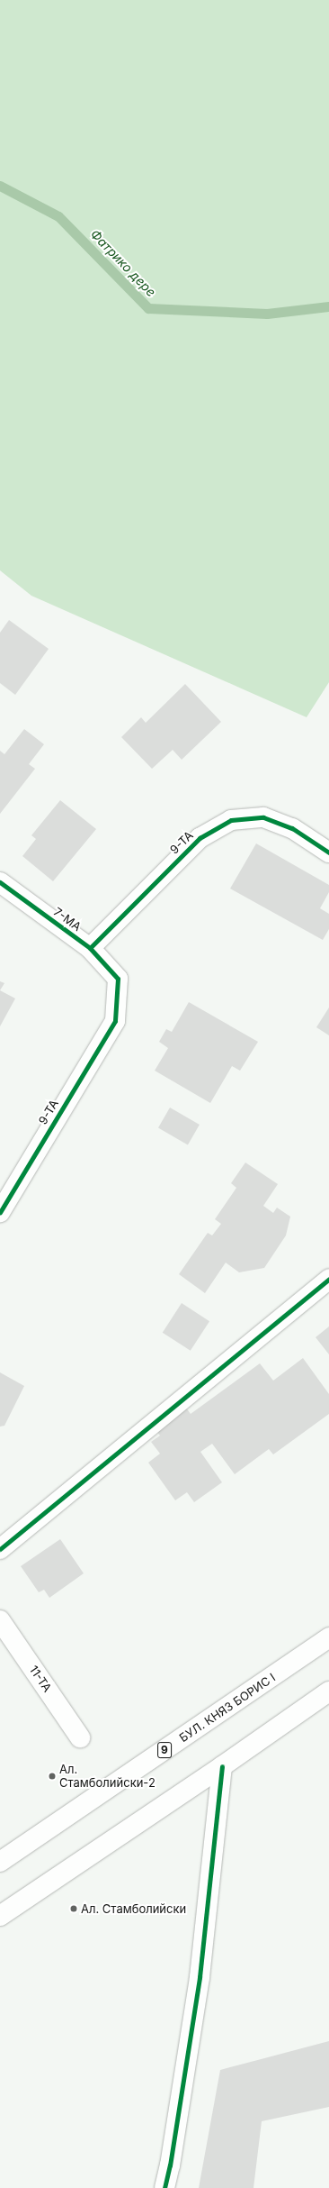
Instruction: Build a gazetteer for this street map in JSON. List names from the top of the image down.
{
  "streets": {
    "main road": [
      "9-ТА",
      "7-МА",
      "11-ТА",
      "БУЛ. КНЯЗ БОРИС I",
      "9"
    ]
  },
  "crossings": [
    ["9-ТА", "7-МА"]
  ],
  "water": ["Фатрико дере"],
  "places": ["Ал. Стамболийски-2", "Ал. Стамболийски"]
}
